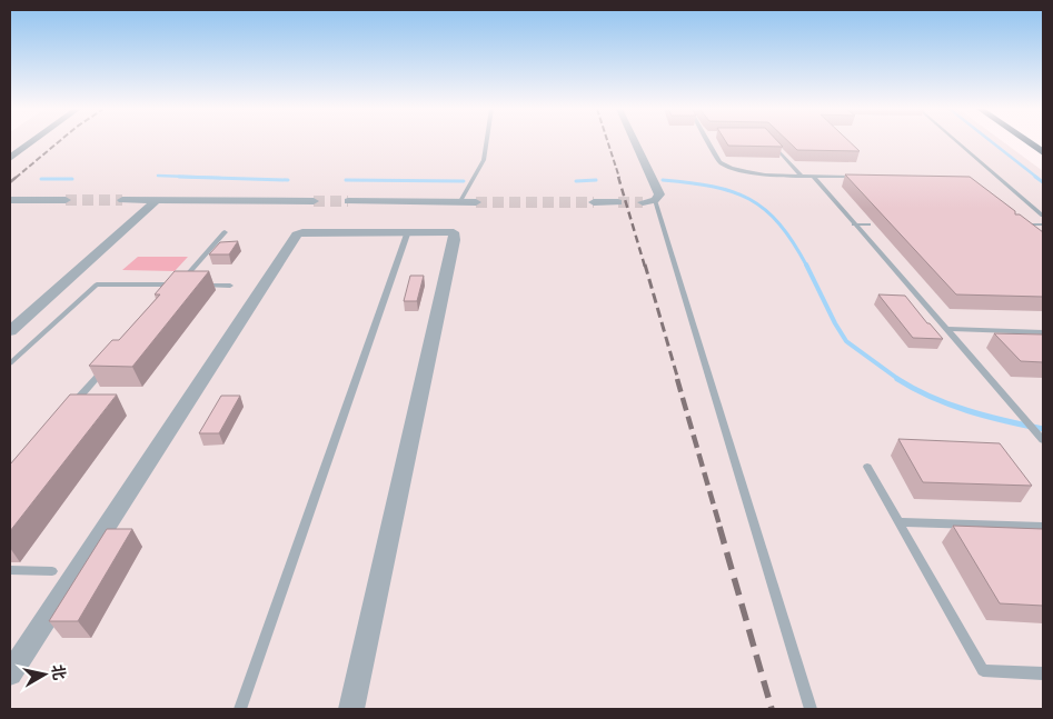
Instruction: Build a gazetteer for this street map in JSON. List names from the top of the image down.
{
  "north": "right"
}
